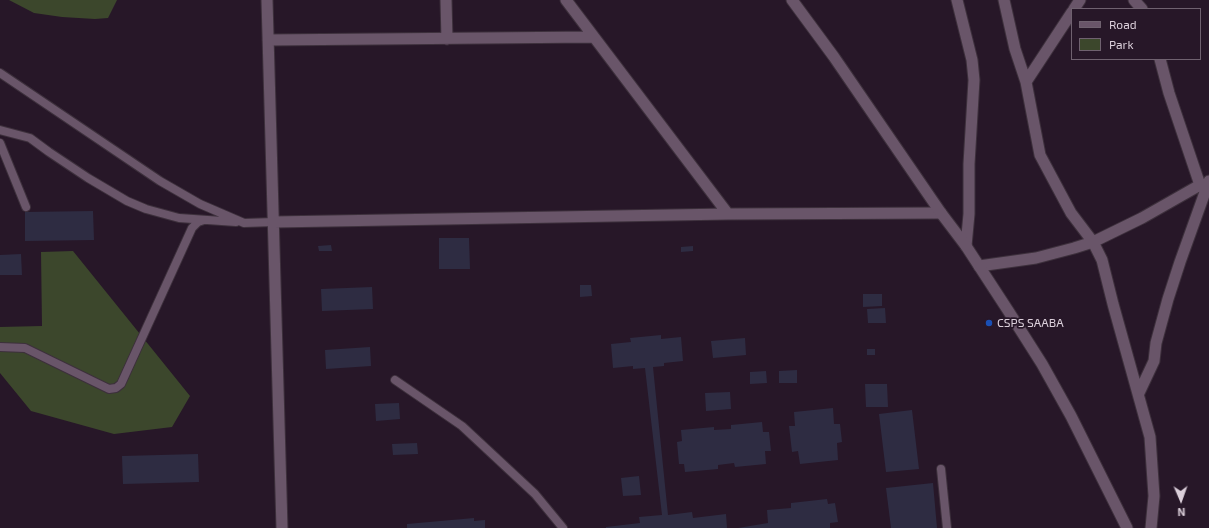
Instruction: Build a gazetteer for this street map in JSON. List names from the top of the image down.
{
  "places": ["CSPS SAABA"],
  "legend": ["Road", "Park"],
  "north": "bottom"
}
